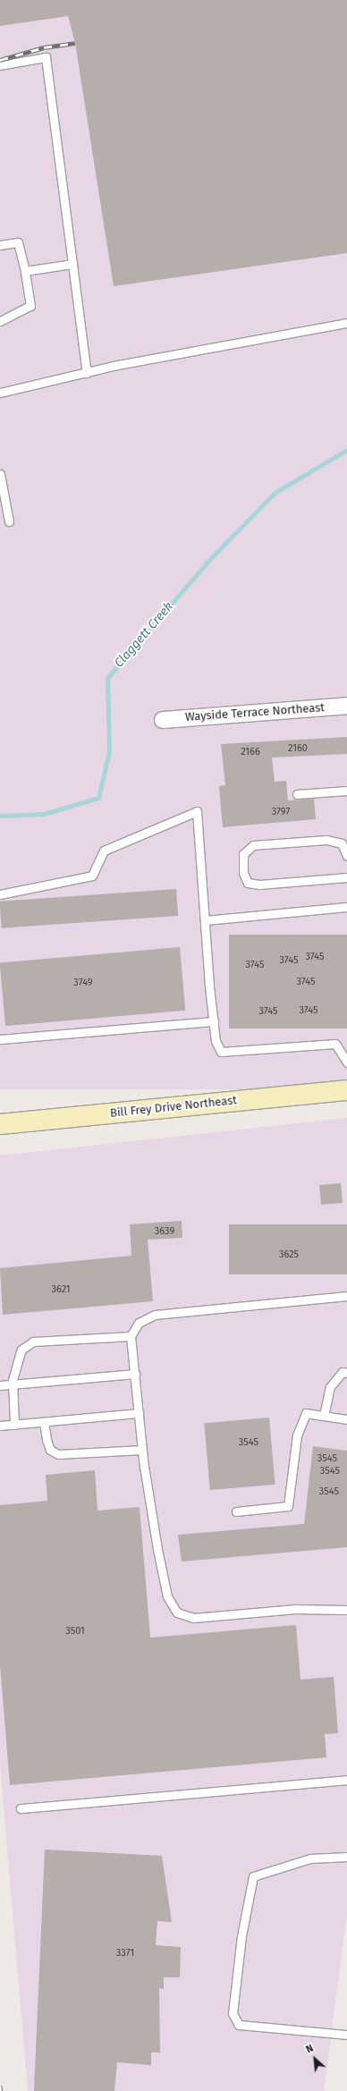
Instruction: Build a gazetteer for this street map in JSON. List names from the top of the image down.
{
  "streets": {
    "street": ["Wayside Terrace Northeast", "Bill Frey Drive Northeast"]
  },
  "water": ["Claggett Creek"],
  "house_numbers": [
    "2160",
    "2166",
    "3797",
    "3745",
    "3745",
    "3745",
    "3745",
    "3749",
    "3745",
    "3745",
    "3639",
    "3625",
    "3621",
    "3545",
    "3545",
    "3545",
    "3545",
    "3501",
    "3371"
  ],
  "north": "top left"
}
